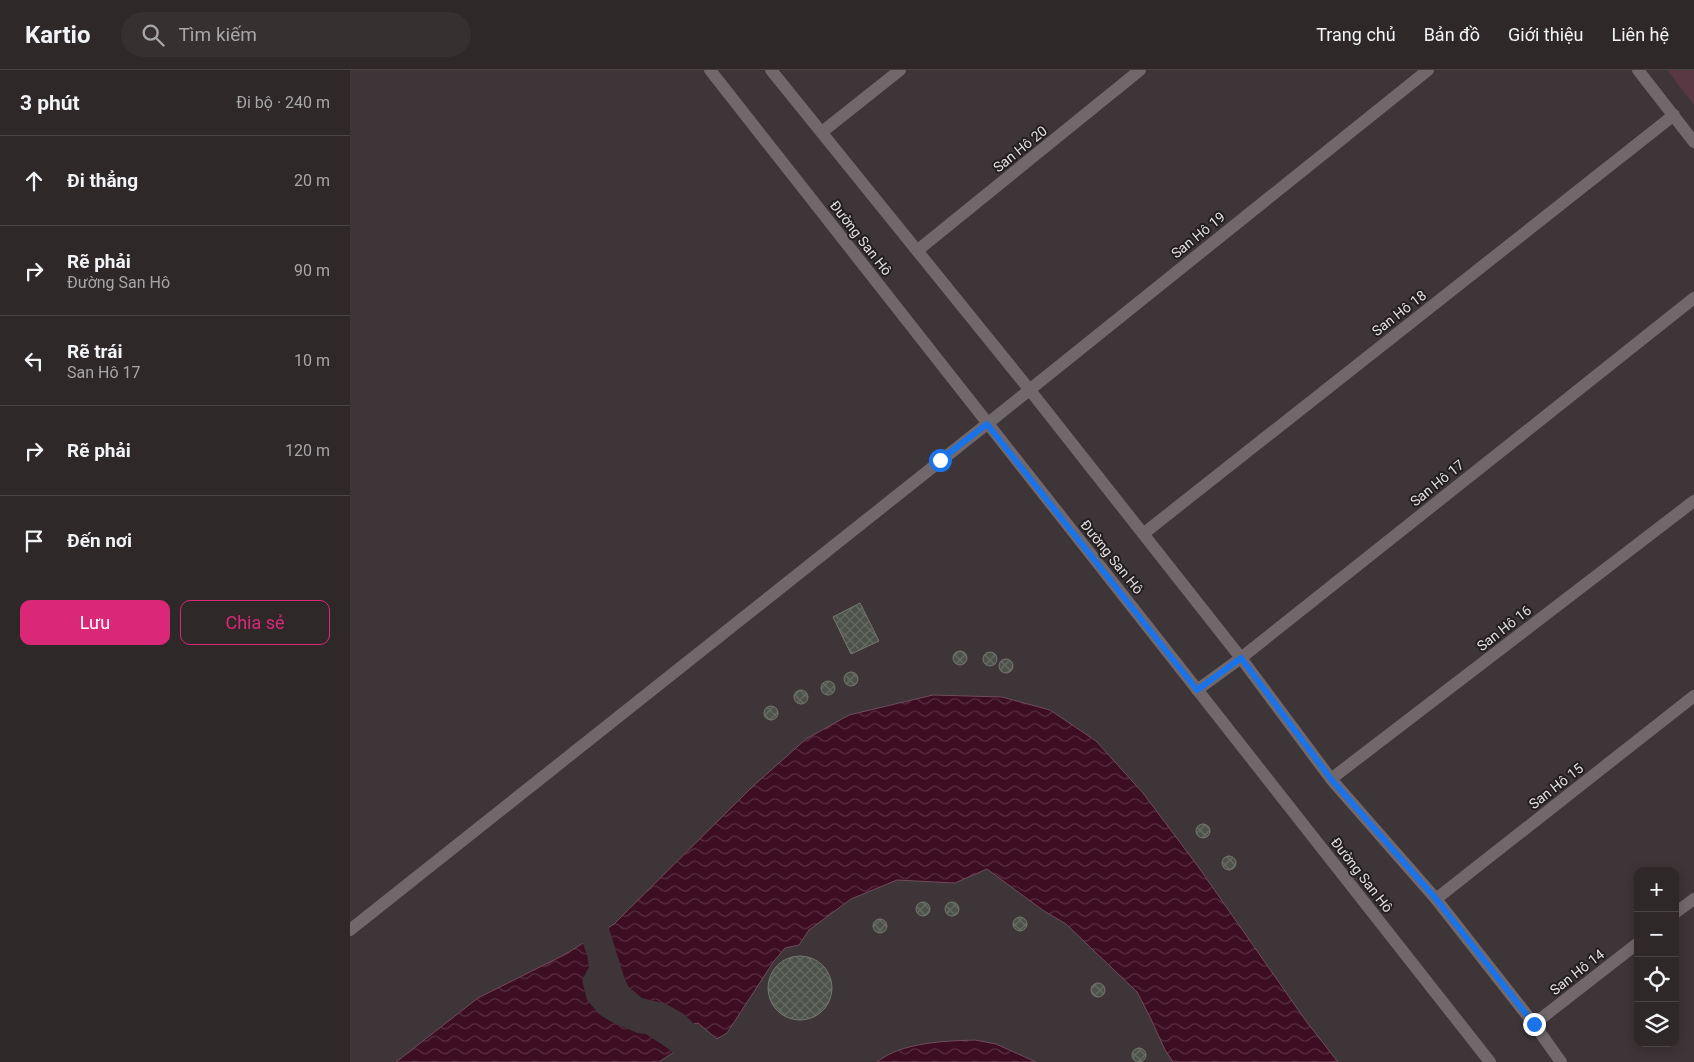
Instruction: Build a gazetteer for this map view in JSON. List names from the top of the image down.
{
  "streets": {
    "street": [
      "San Hô 20",
      "San Hô 19",
      "Đường San Hô",
      "San Hô 18",
      "San Hô 17",
      "San Hô 16",
      "San Hô 15",
      "San Hô 14"
    ]
  },
  "crossings": [
    ["San Hô 19", "Đường San Hô"],
    ["Đường San Hô", "San Hô 17"]
  ],
  "page": {
    "header": "Kartio",
    "search": "Tìm kiếm",
    "nav": [
      "Trang chủ",
      "Bản đồ",
      "Giới thiệu",
      "Liên hệ"
    ],
    "heading": ["3 phút", "Đi bộ · 240 m"],
    "list": [
      ["Đi thẳng", "20 m"],
      ["Rẽ phải", "Đường San Hô", "90 m"],
      ["Rẽ trái", "San Hô 17", "10 m"],
      ["Rẽ phải", "120 m"],
      "Đến nơi"
    ],
    "buttons": ["Lưu", "Chia sẻ"],
    "map_buttons": ["+", "−"]
  }
}
